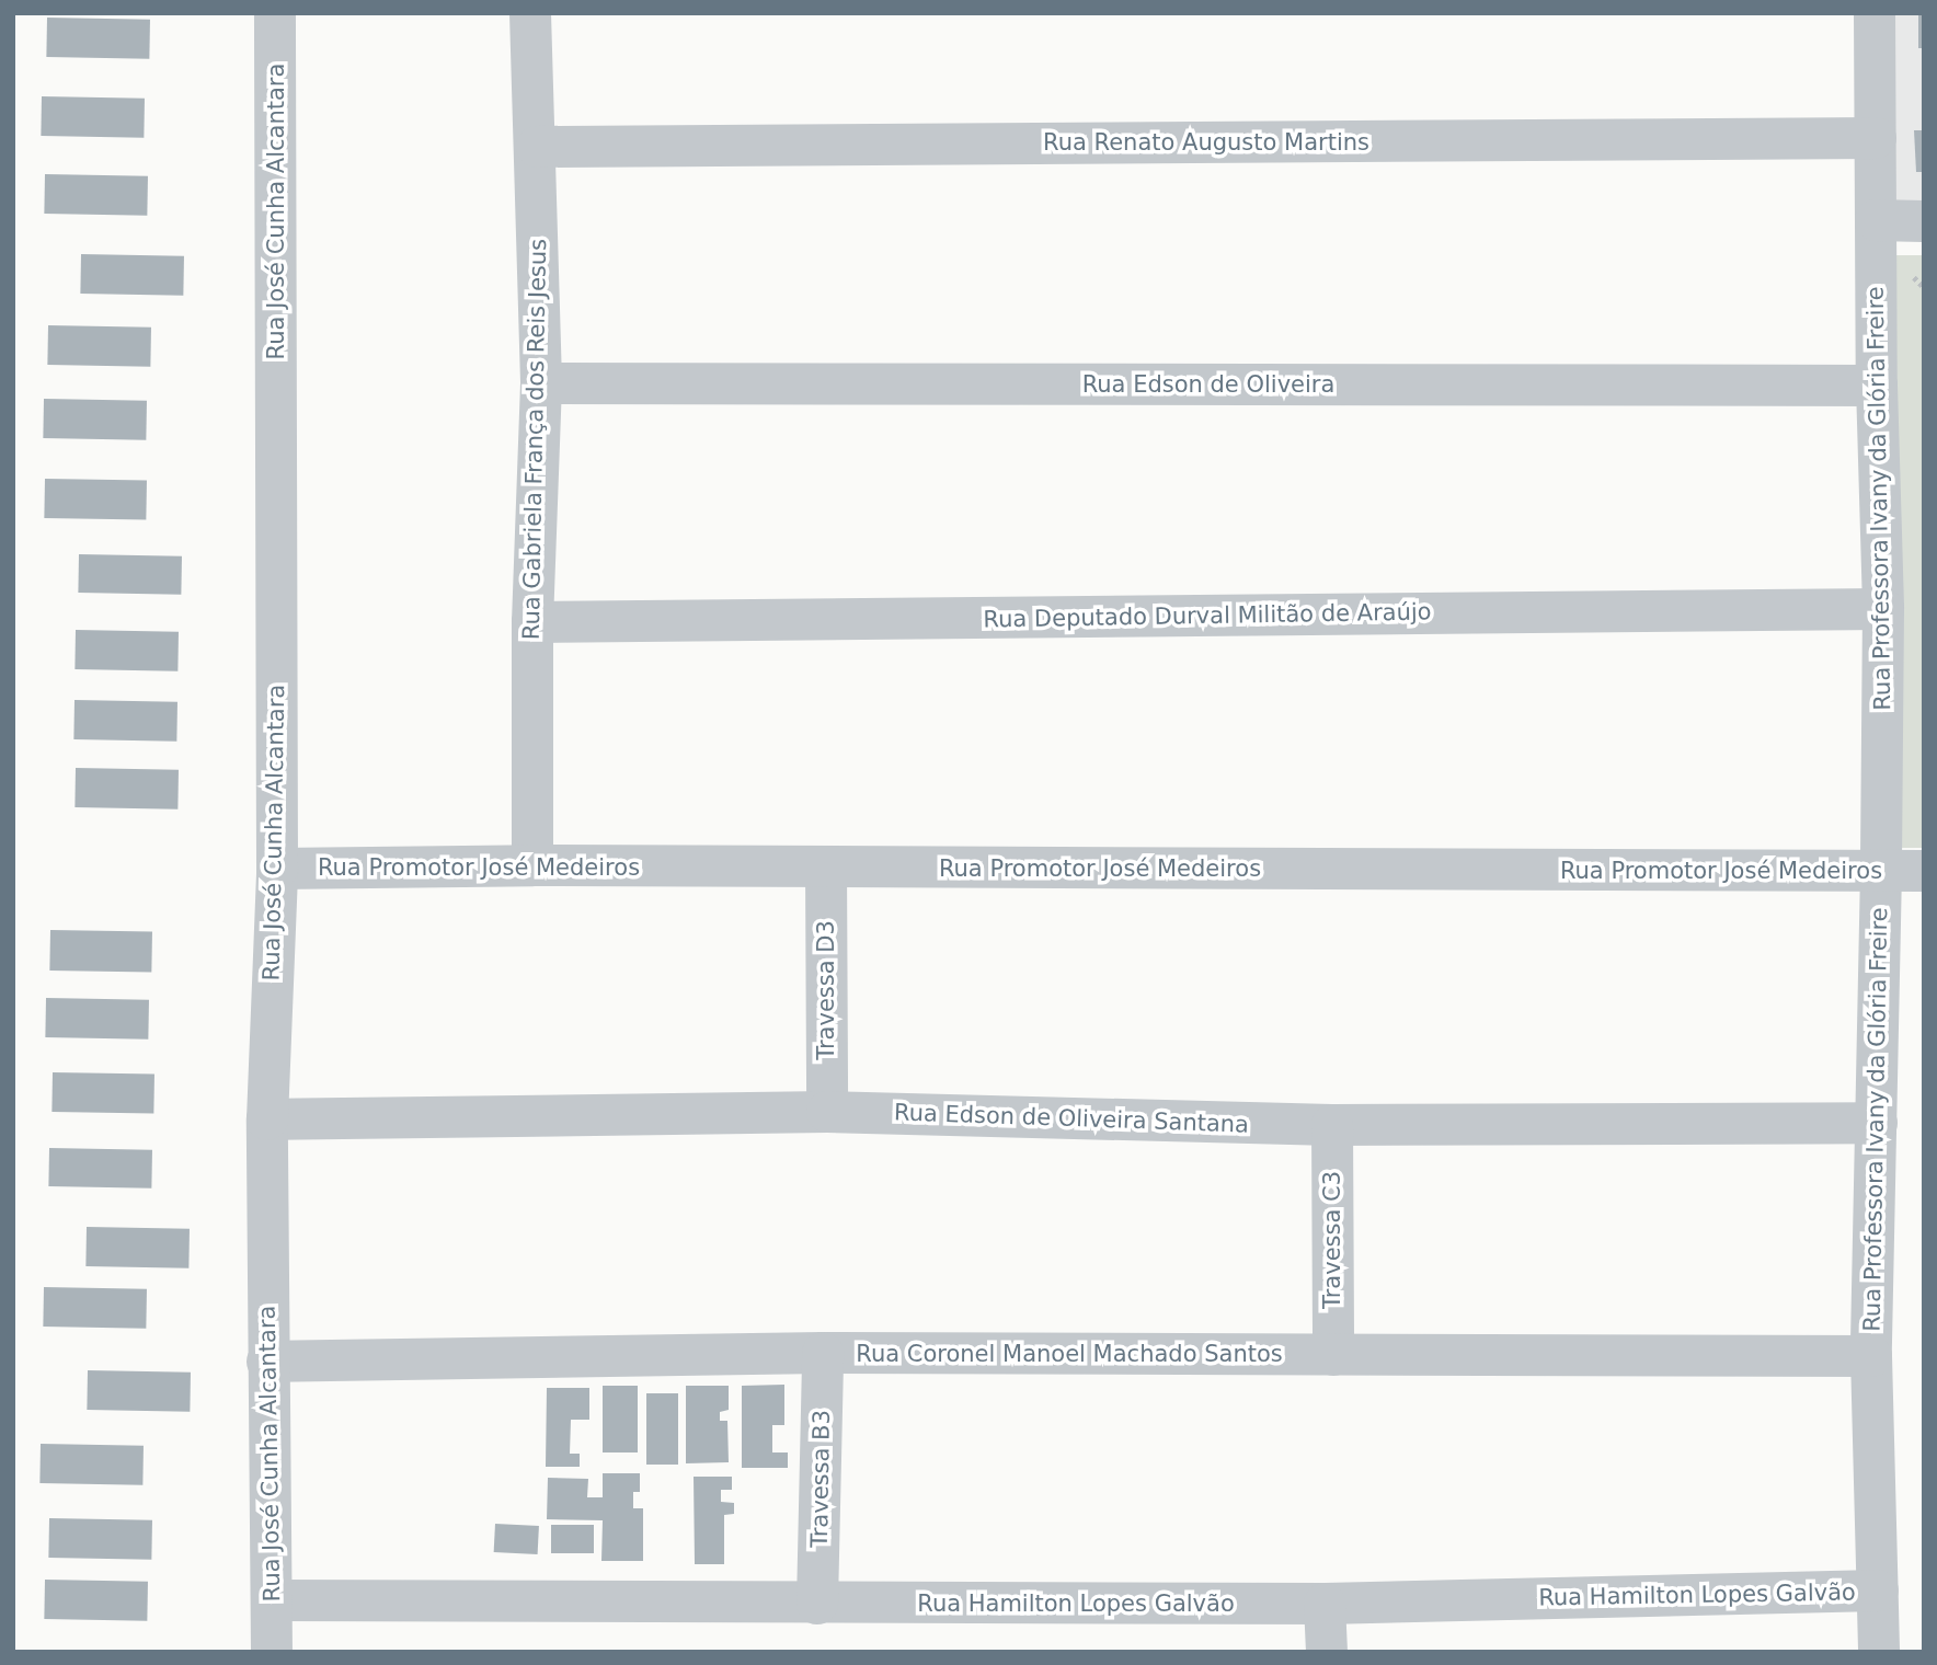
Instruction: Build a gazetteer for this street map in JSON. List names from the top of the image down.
{
  "streets": {
    "street": [
      "Rua Renato Augusto Martins",
      "Rua José Cunha Alcantara",
      "Rua Edson de Oliveira",
      "Rua Gabriela França dos Reis Jesus",
      "Rua Professora Ivany da Glória Freire",
      "Rua Deputado Durval Militão de Araújo",
      "Rua Promotor José Medeiros",
      "Travessa D3",
      "Rua Edson de Oliveira Santana",
      "Travessa C3",
      "Rua Coronel Manoel Machado Santos",
      "Travessa B3",
      "Rua Hamilton Lopes Galvão"
    ]
  },
  "crossings": [
    ["Rua Renato Augusto Martins", "Rua Gabriela França dos Reis Jesus"],
    ["Rua Renato Augusto Martins", "Rua Professora Ivany da Glória Freire"],
    ["Rua José Cunha Alcantara", "Rua Promotor José Medeiros"],
    ["Rua José Cunha Alcantara", "Rua Edson de Oliveira Santana"],
    ["Rua José Cunha Alcantara", "Rua Coronel Manoel Machado Santos"],
    ["Rua José Cunha Alcantara", "Rua Hamilton Lopes Galvão"],
    ["Rua Edson de Oliveira", "Rua Gabriela França dos Reis Jesus"],
    ["Rua Edson de Oliveira", "Rua Professora Ivany da Glória Freire"],
    ["Rua Gabriela França dos Reis Jesus", "Rua Deputado Durval Militão de Araújo"],
    ["Rua Gabriela França dos Reis Jesus", "Rua Promotor José Medeiros"],
    ["Rua Professora Ivany da Glória Freire", "Rua Deputado Durval Militão de Araújo"],
    ["Rua Professora Ivany da Glória Freire", "Rua Promotor José Medeiros"],
    ["Rua Professora Ivany da Glória Freire", "Rua Edson de Oliveira Santana"],
    ["Rua Professora Ivany da Glória Freire", "Rua Coronel Manoel Machado Santos"],
    ["Rua Professora Ivany da Glória Freire", "Rua Hamilton Lopes Galvão"],
    ["Rua Promotor José Medeiros", "Travessa D3"],
    ["Travessa D3", "Rua Edson de Oliveira Santana"],
    ["Rua Edson de Oliveira Santana", "Travessa C3"],
    ["Travessa C3", "Rua Coronel Manoel Machado Santos"],
    ["Rua Coronel Manoel Machado Santos", "Travessa B3"],
    ["Travessa B3", "Rua Hamilton Lopes Galvão"]
  ]
}
